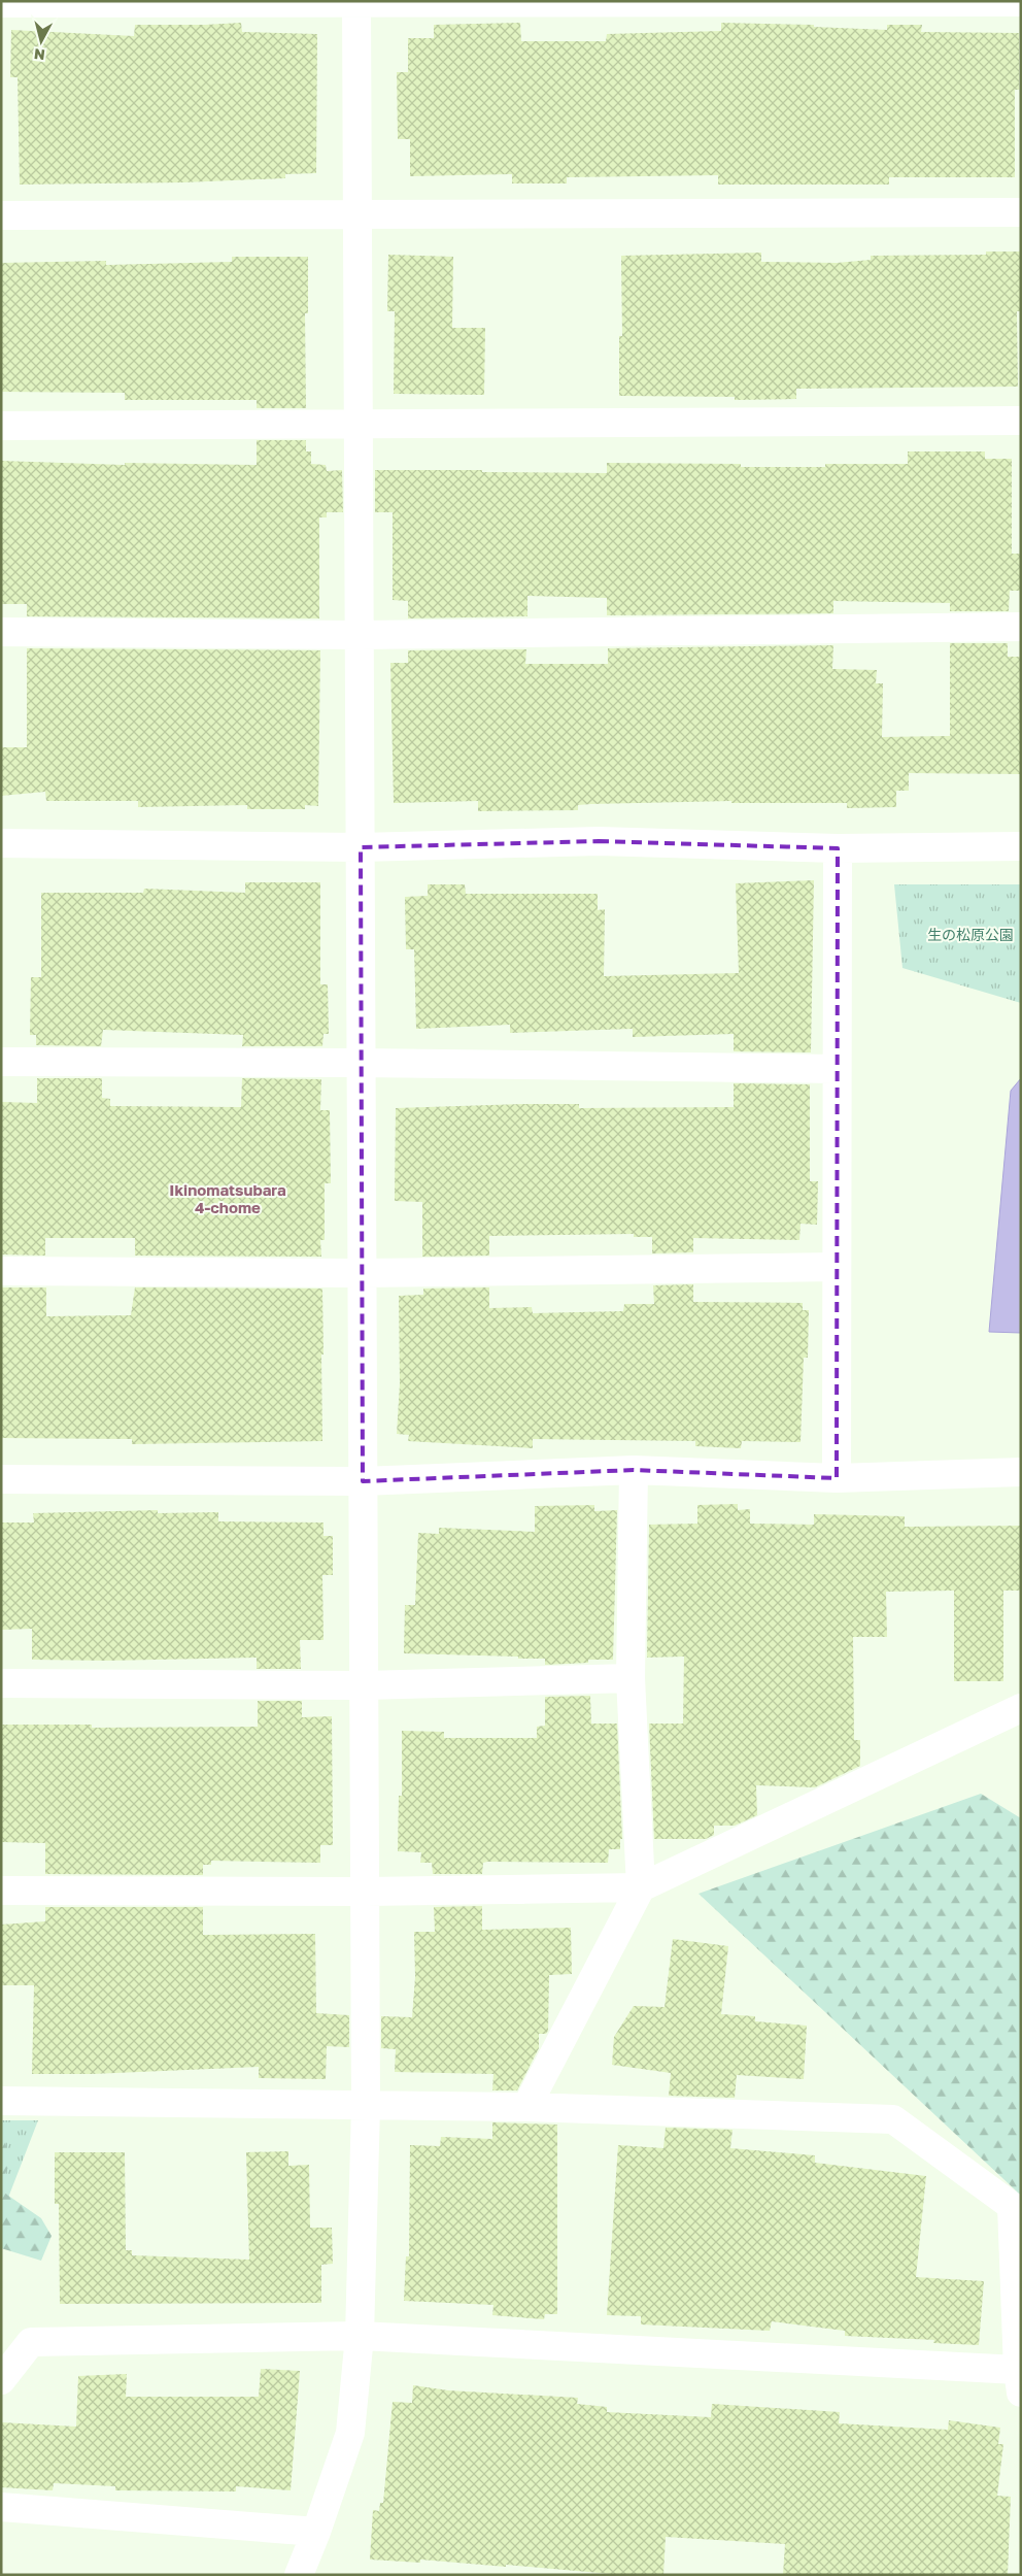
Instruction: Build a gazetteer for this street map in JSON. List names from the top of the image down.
{
  "districts": ["Ikinomatsubara 4-chome"],
  "parks": ["生の松原公園"],
  "north": "bottom"
}
